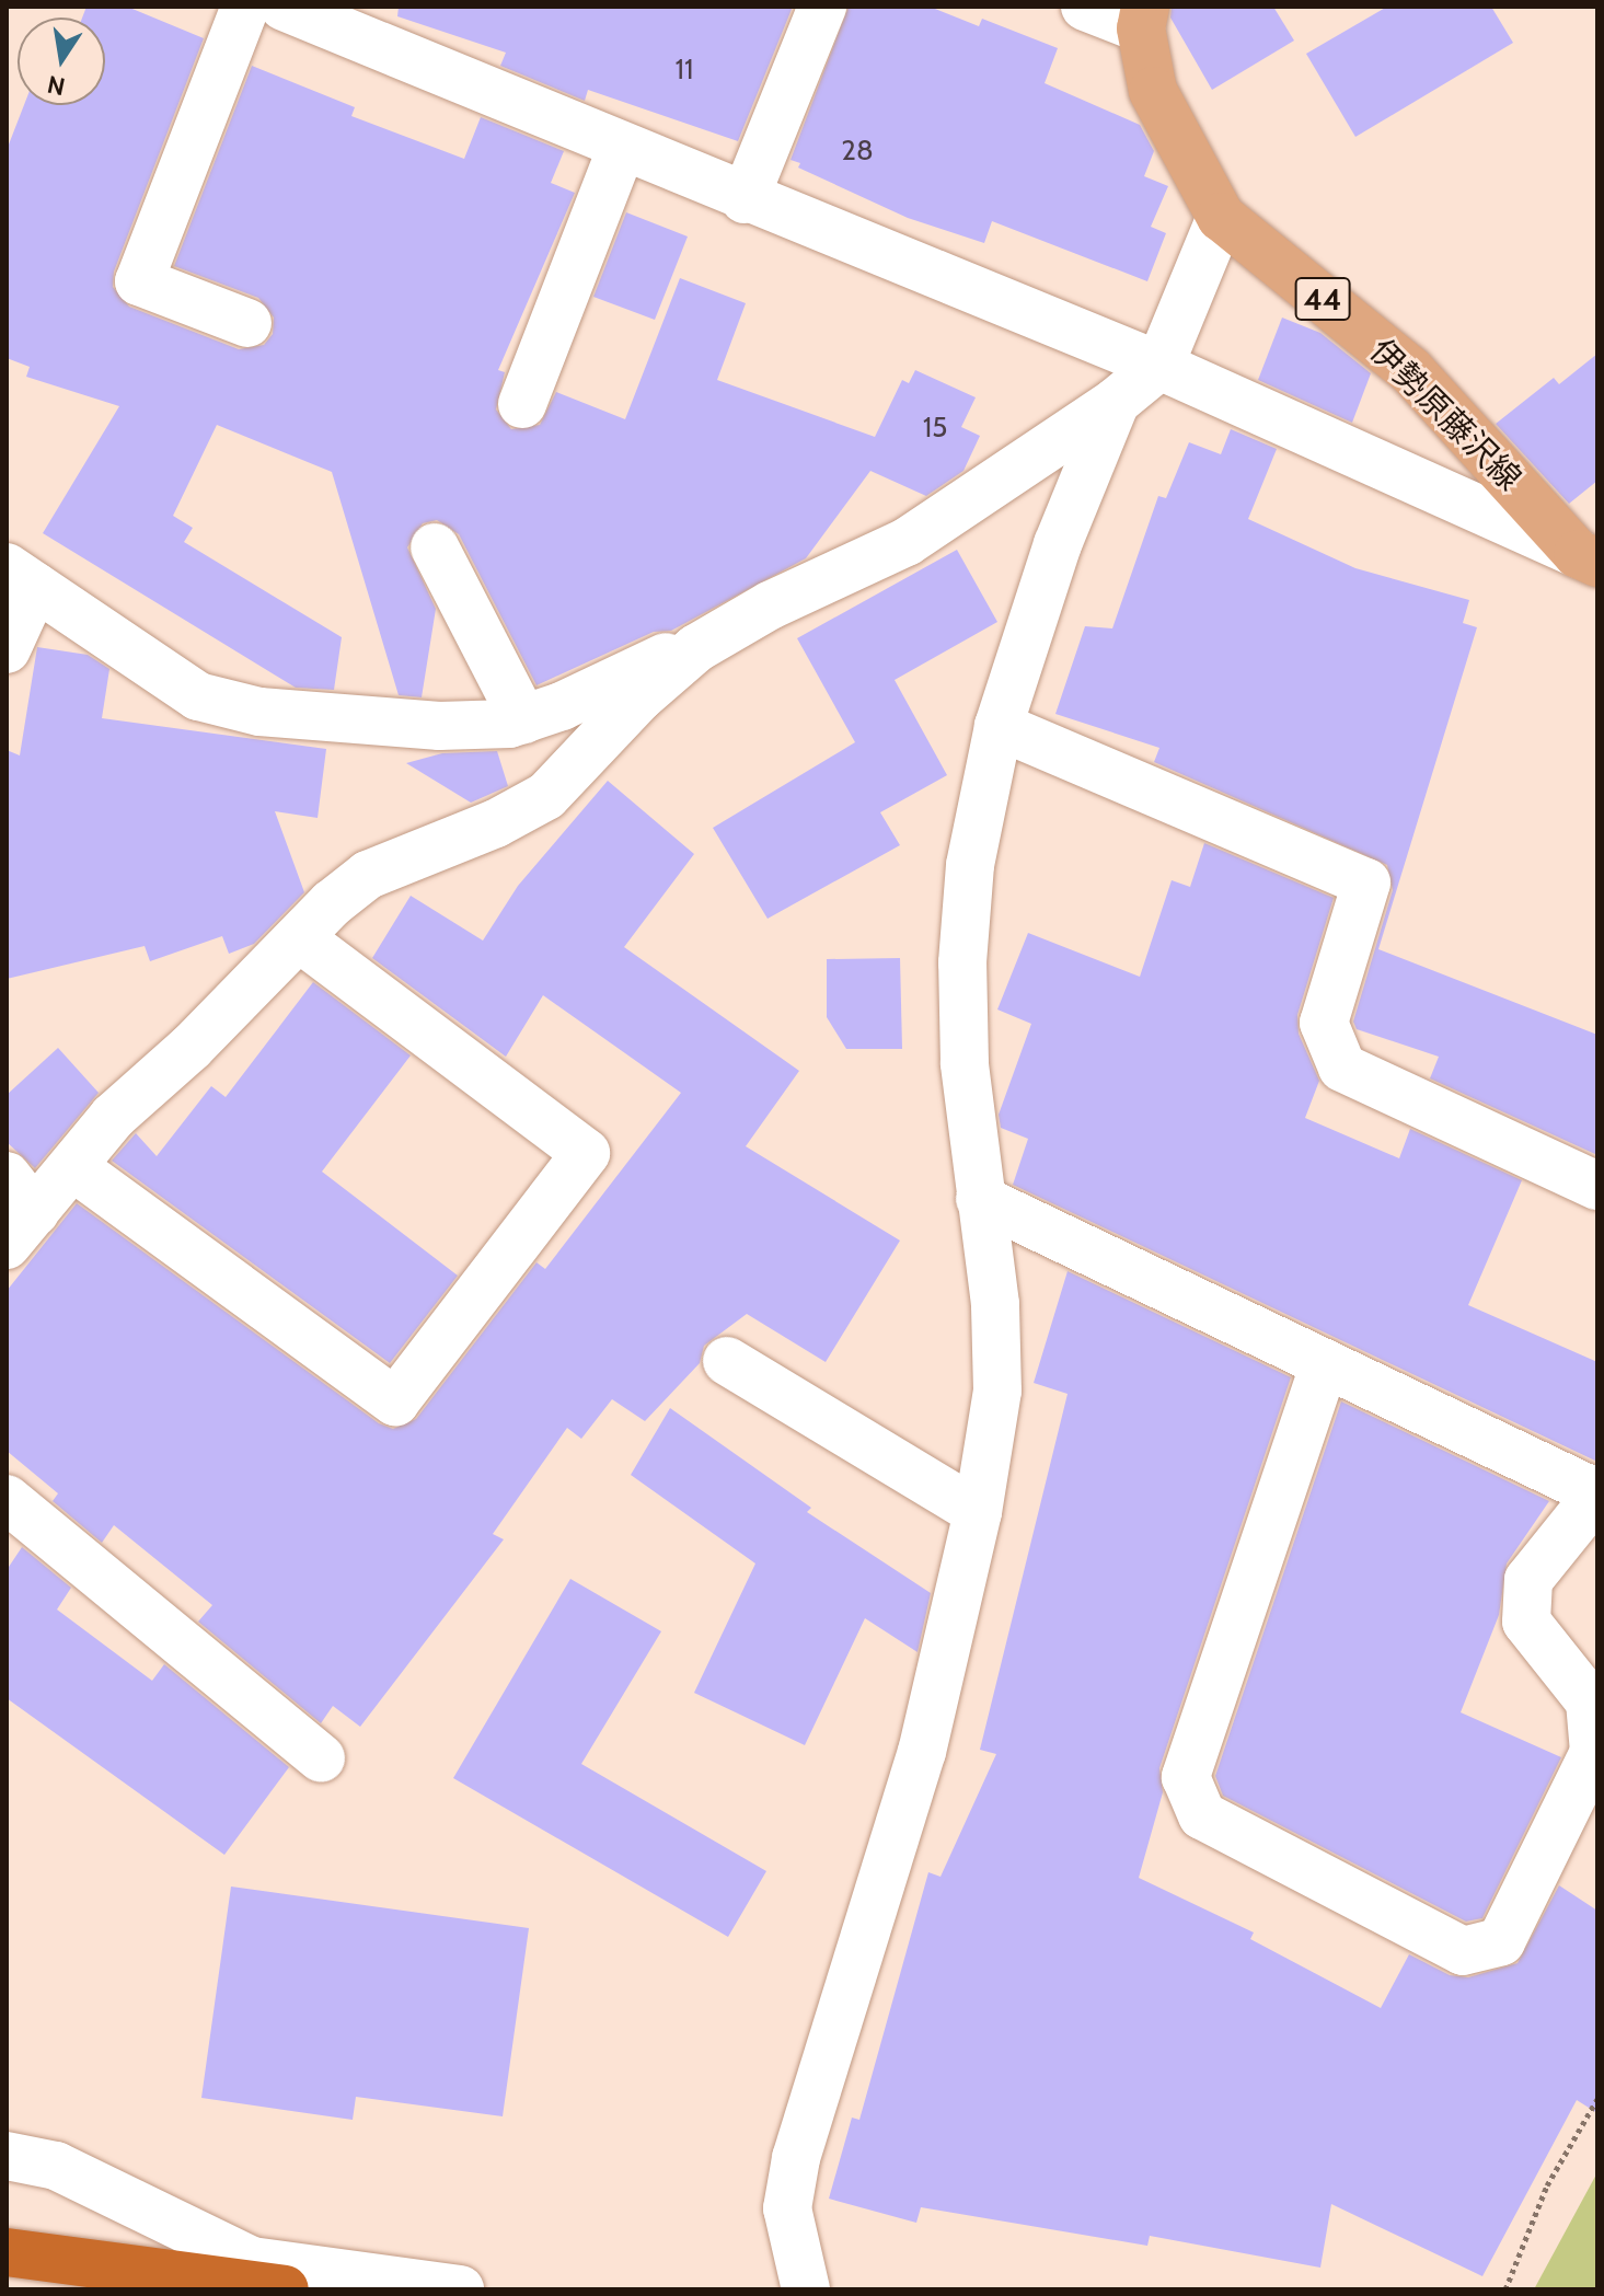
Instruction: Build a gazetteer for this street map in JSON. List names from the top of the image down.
{
  "streets": {
    "main road": ["44", "伊勢原藤沢線"]
  },
  "house_numbers": ["11", "28", "15"],
  "north": "bottom"
}
